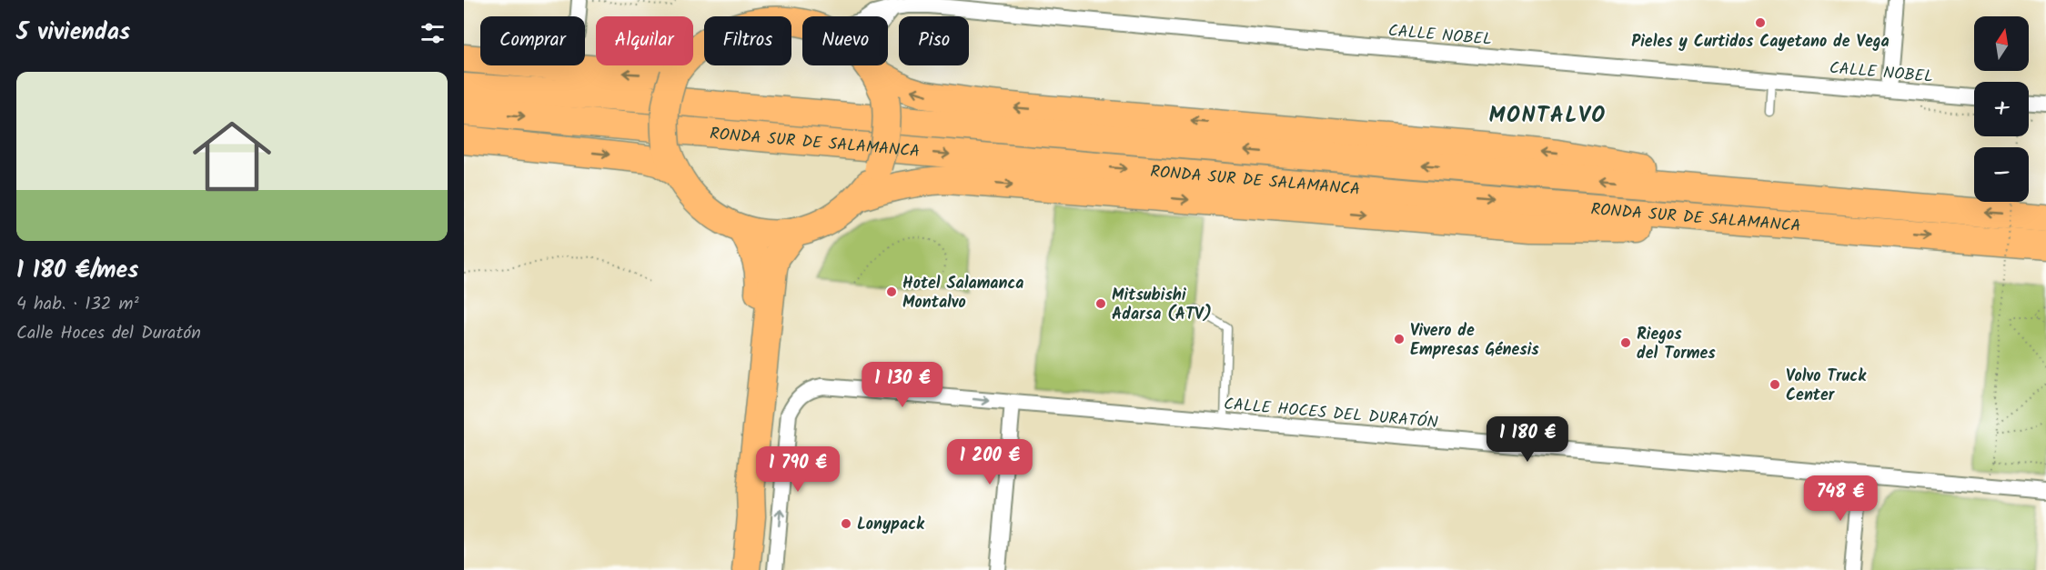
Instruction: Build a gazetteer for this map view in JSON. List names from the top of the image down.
{
  "streets": {
    "highway": ["RONDA SUR DE SALAMANCA"],
    "street": ["CALLE NOBEL", "CALLE HOCES DEL DURATÓN"]
  },
  "districts": ["MONTALVO"],
  "places": [
    "Pieles y Curtidos Cayetano de Vega",
    "Hotel Salamanca Montalvo",
    "Mitsubishi Adarsa (ATV)",
    "Vivero de Empresas Génesis",
    "Riegos del Tormes",
    "Volvo Truck Center",
    "Lonypack"
  ],
  "north": "top",
  "page": {
    "heading": "5 viviendas",
    "map_buttons": ["+", "−"],
    "chip": [
      "Comprar",
      "Alquilar",
      "Filtros",
      "Nuevo",
      "Piso"
    ],
    "list": [
      {
        "name": "1 180 €/mes",
        "note": "4 hab. · 132 m² · Calle Hoces del Duratón"
      }
    ],
    "price": [
      "1 130 €",
      "1 180 €",
      "1 200 €",
      "1 790 €",
      "748 €"
    ]
  }
}
